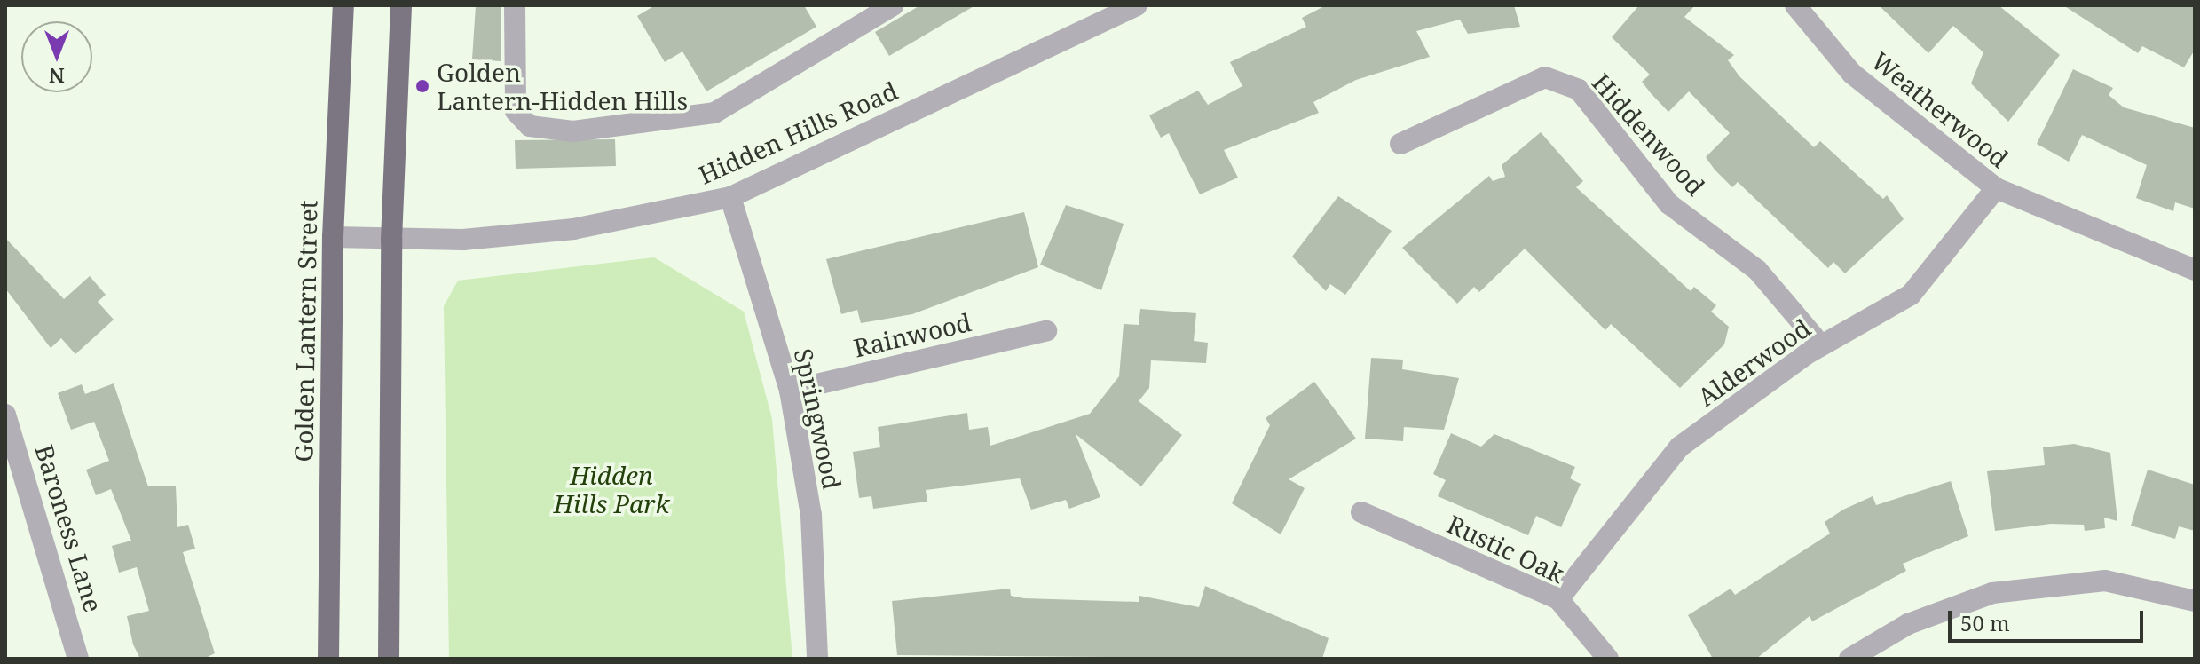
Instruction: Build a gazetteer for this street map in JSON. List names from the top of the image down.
{
  "streets": {
    "main road": ["Golden Lantern Street"],
    "street": [
      "Weatherwood",
      "Hidden Hills Road",
      "Hiddenwood",
      "Rainwood",
      "Alderwood",
      "Springwood",
      "Baroness Lane",
      "Rustic Oak"
    ]
  },
  "crossings": [
    ["Weatherwood", "Alderwood"],
    ["Hidden Hills Road", "Golden Lantern Street"],
    ["Hidden Hills Road", "Springwood"],
    ["Hiddenwood", "Alderwood"],
    ["Rainwood", "Springwood"],
    ["Alderwood", "Rustic Oak"]
  ],
  "parks": ["Hidden Hills Park"],
  "places": ["Golden Lantern-Hidden Hills"],
  "scale_bar": "50 m",
  "north": "bottom"
}
